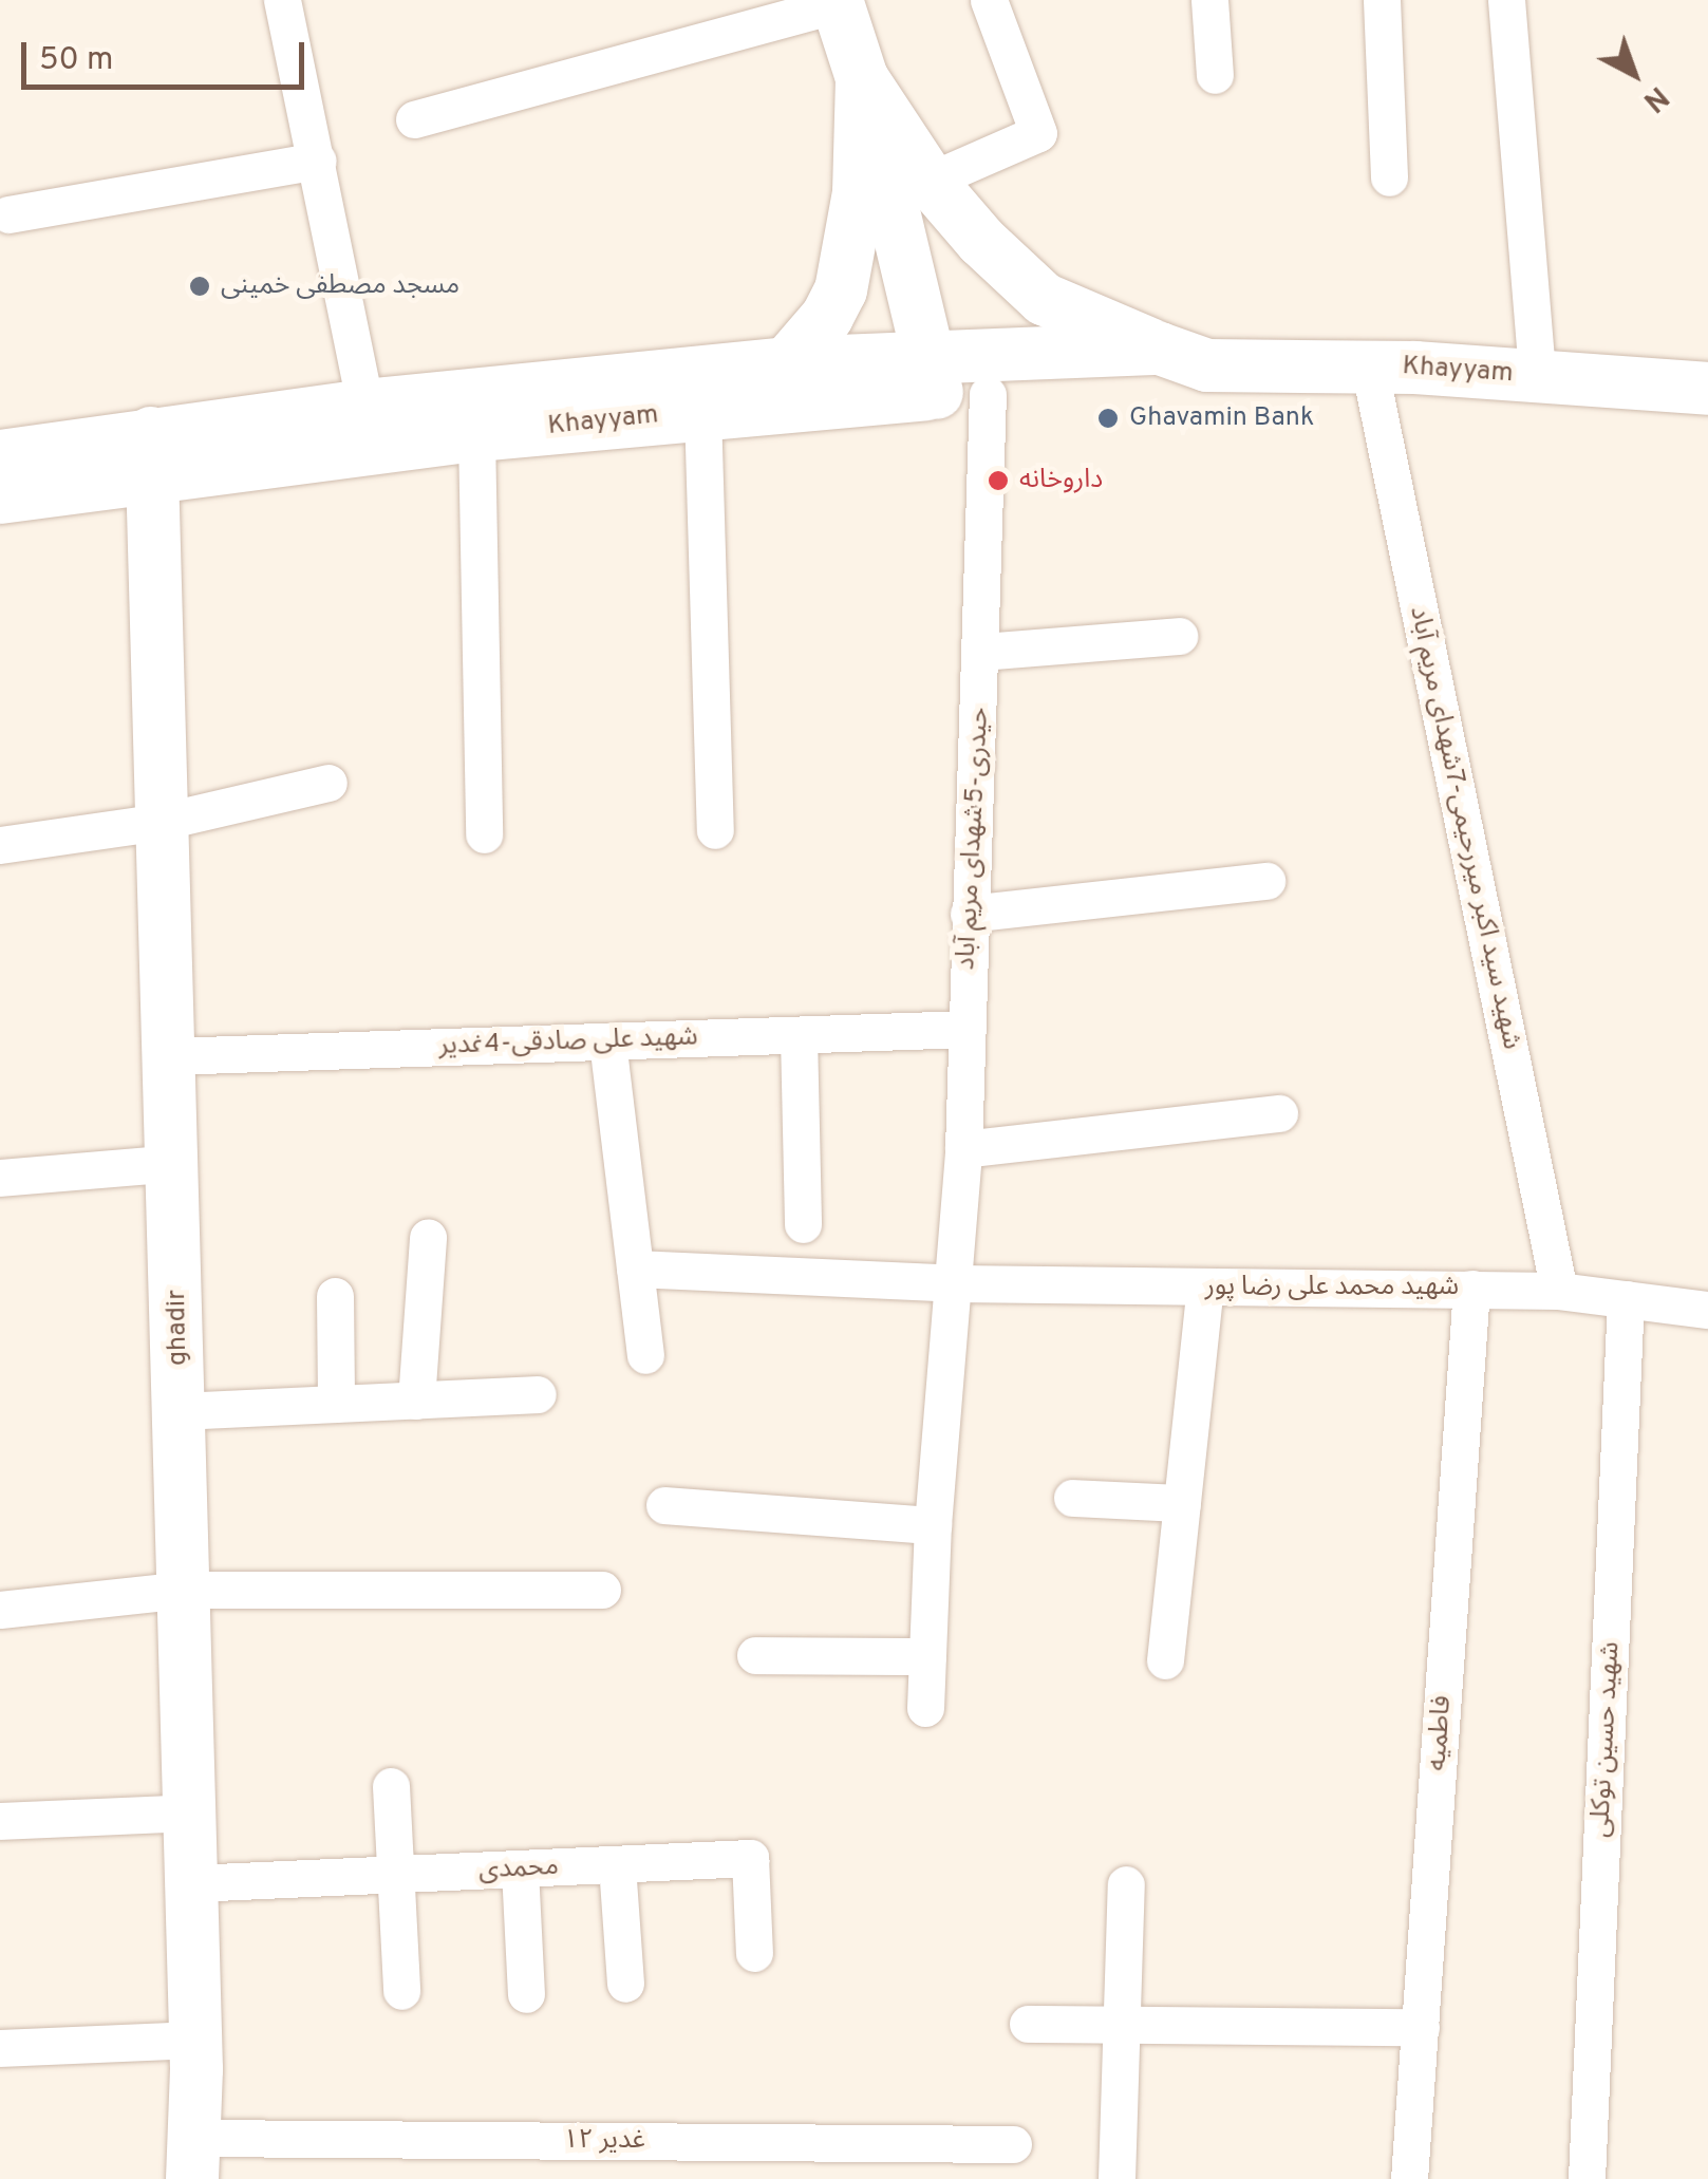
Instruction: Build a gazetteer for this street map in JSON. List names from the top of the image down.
{
  "streets": {
    "main road": ["Khayyam", "ghadir"],
    "street": [
      "شهید سید اکبر میررحیمی-7شهدای مریم آباد",
      "حیدری-5شهدای مریم آباد",
      "شهید علی صادقی-4غدیر",
      "شهید محمد علی رضا پور",
      "فاطمیه",
      "شهید حسین توکلی",
      "محمدی",
      "غدیر ۱۲"
    ]
  },
  "crossings": [
    ["Khayyam", "شهید سید اکبر میررحیمی-7شهدای مریم آباد"],
    ["Khayyam", "حیدری-5شهدای مریم آباد"],
    ["Khayyam", "ghadir"],
    ["شهید سید اکبر میررحیمی-7شهدای مریم آباد", "شهید محمد علی رضا پور"],
    ["حیدری-5شهدای مریم آباد", "شهید علی صادقی-4غدیر"],
    ["حیدری-5شهدای مریم آباد", "شهید محمد علی رضا پور"],
    ["شهید علی صادقی-4غدیر", "ghadir"],
    ["شهید محمد علی رضا پور", "فاطمیه"],
    ["شهید محمد علی رضا پور", "شهید حسین توکلی"],
    ["ghadir", "محمدی"],
    ["ghadir", "غدیر ۱۲"]
  ],
  "places": ["مسجد مصطفی خمینی", "Ghavamin Bank", "داروخانه"],
  "scale_bar": "50 m",
  "north": "bottom right"
}
